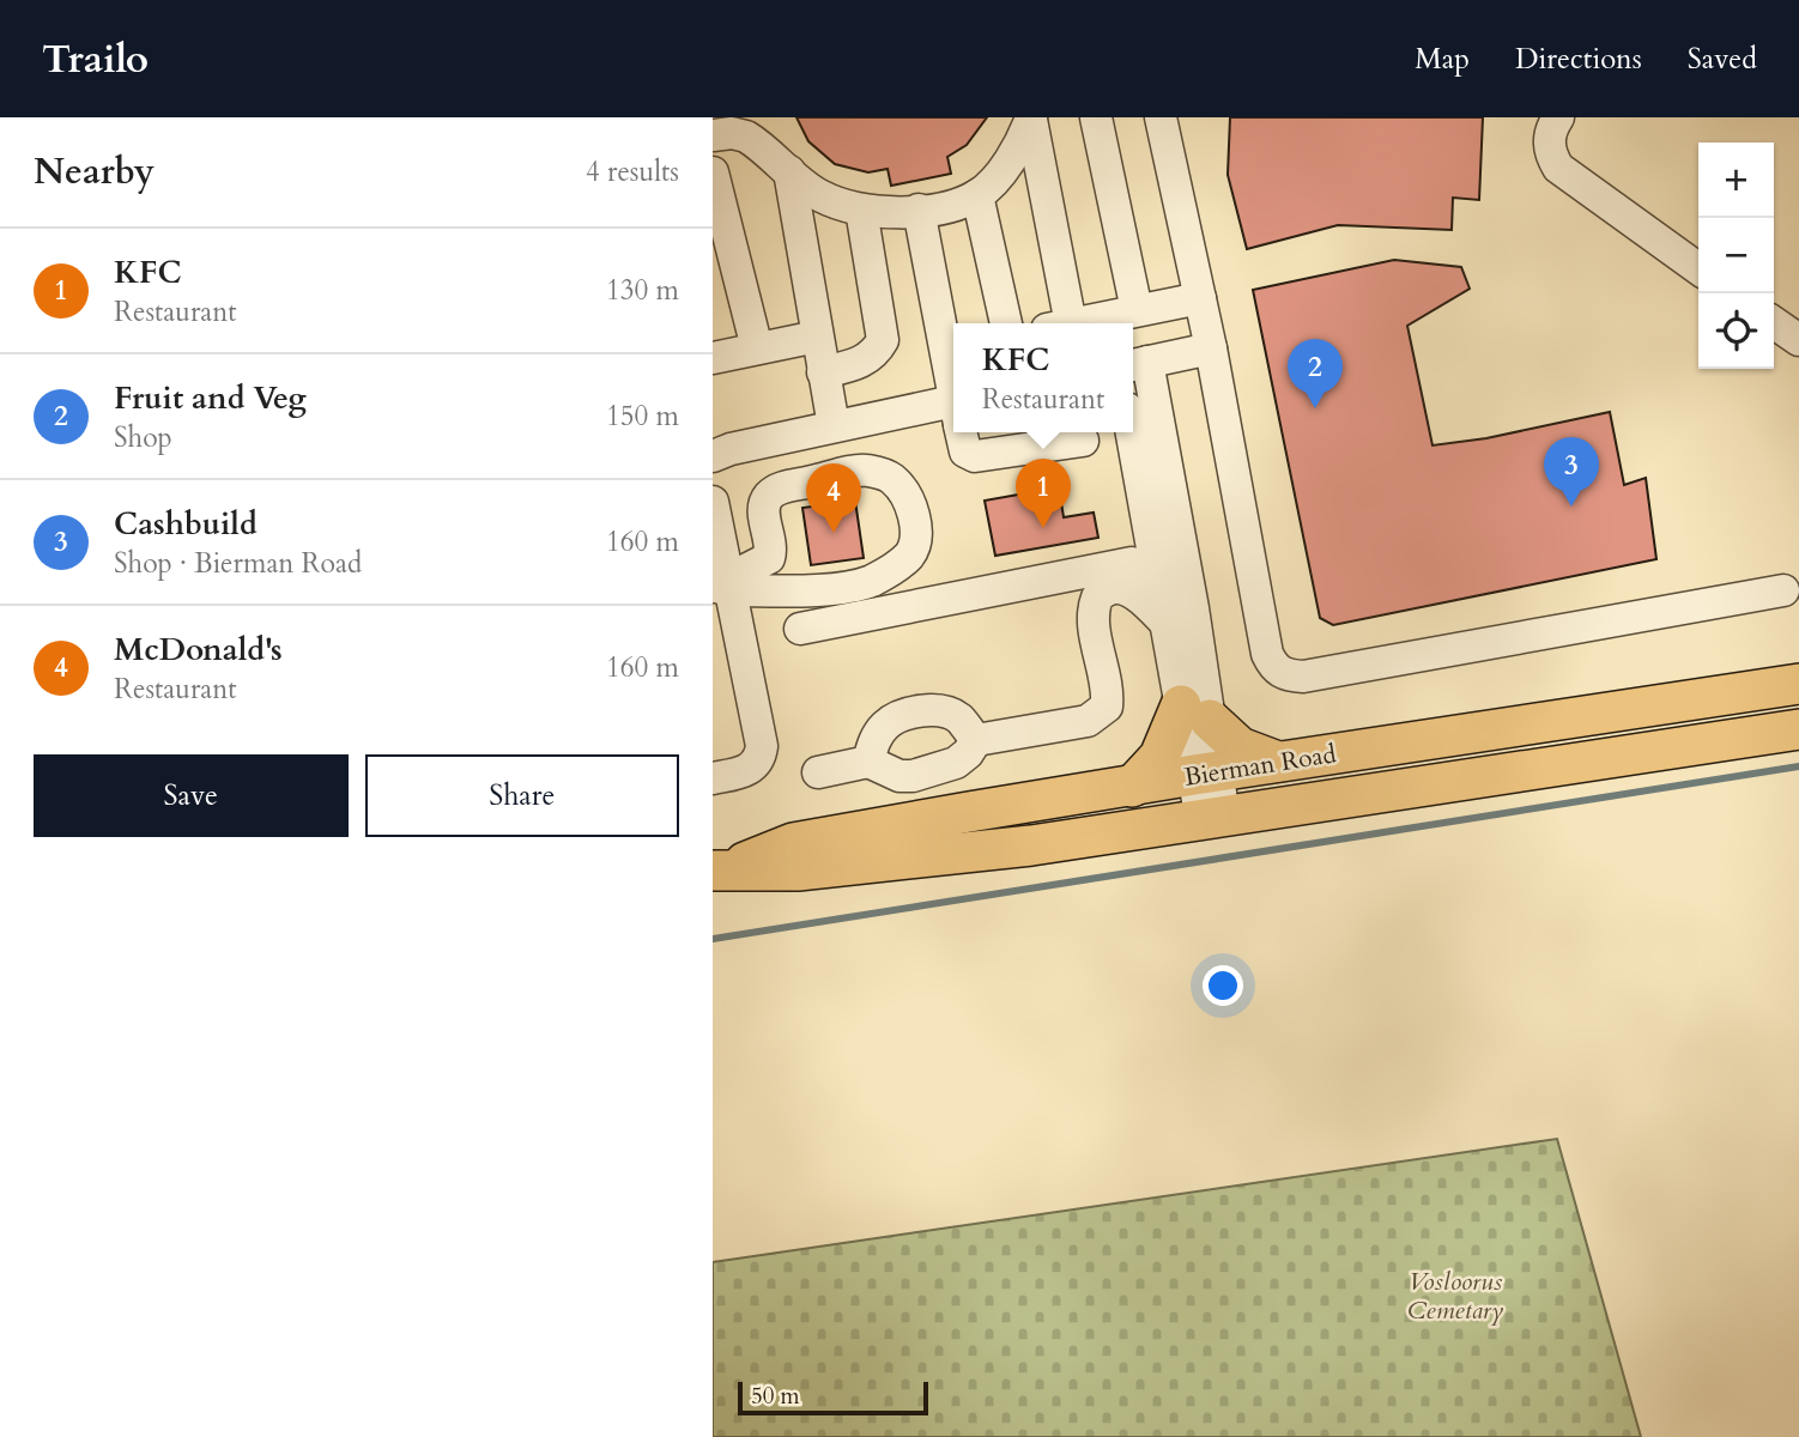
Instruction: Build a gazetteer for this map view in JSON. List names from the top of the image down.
{
  "streets": {
    "main road": ["Bierman Road"]
  },
  "parks": ["Vosloorus Cemetary"],
  "scale_bar": "50 m",
  "page": {
    "header": "Trailo",
    "nav": ["Map", "Directions", "Saved"],
    "heading": ["Nearby", "4 results"],
    "map_buttons": ["+", "−"],
    "list": [
      {
        "mark": "1",
        "name": "KFC",
        "note": "Restaurant",
        "value": "130 m"
      },
      {
        "mark": "2",
        "name": "Fruit and Veg",
        "note": "Shop",
        "value": "150 m"
      },
      {
        "mark": "3",
        "name": "Cashbuild",
        "note": "Shop · Bierman Road",
        "value": "160 m"
      },
      {
        "mark": "4",
        "name": "McDonald's",
        "note": "Restaurant",
        "value": "160 m"
      }
    ],
    "popup": ["KFC", "Restaurant"],
    "pins": [
      "2",
      "3",
      "1",
      "4"
    ],
    "buttons": ["Save", "Share"],
    "scale": "50 m"
  }
}
